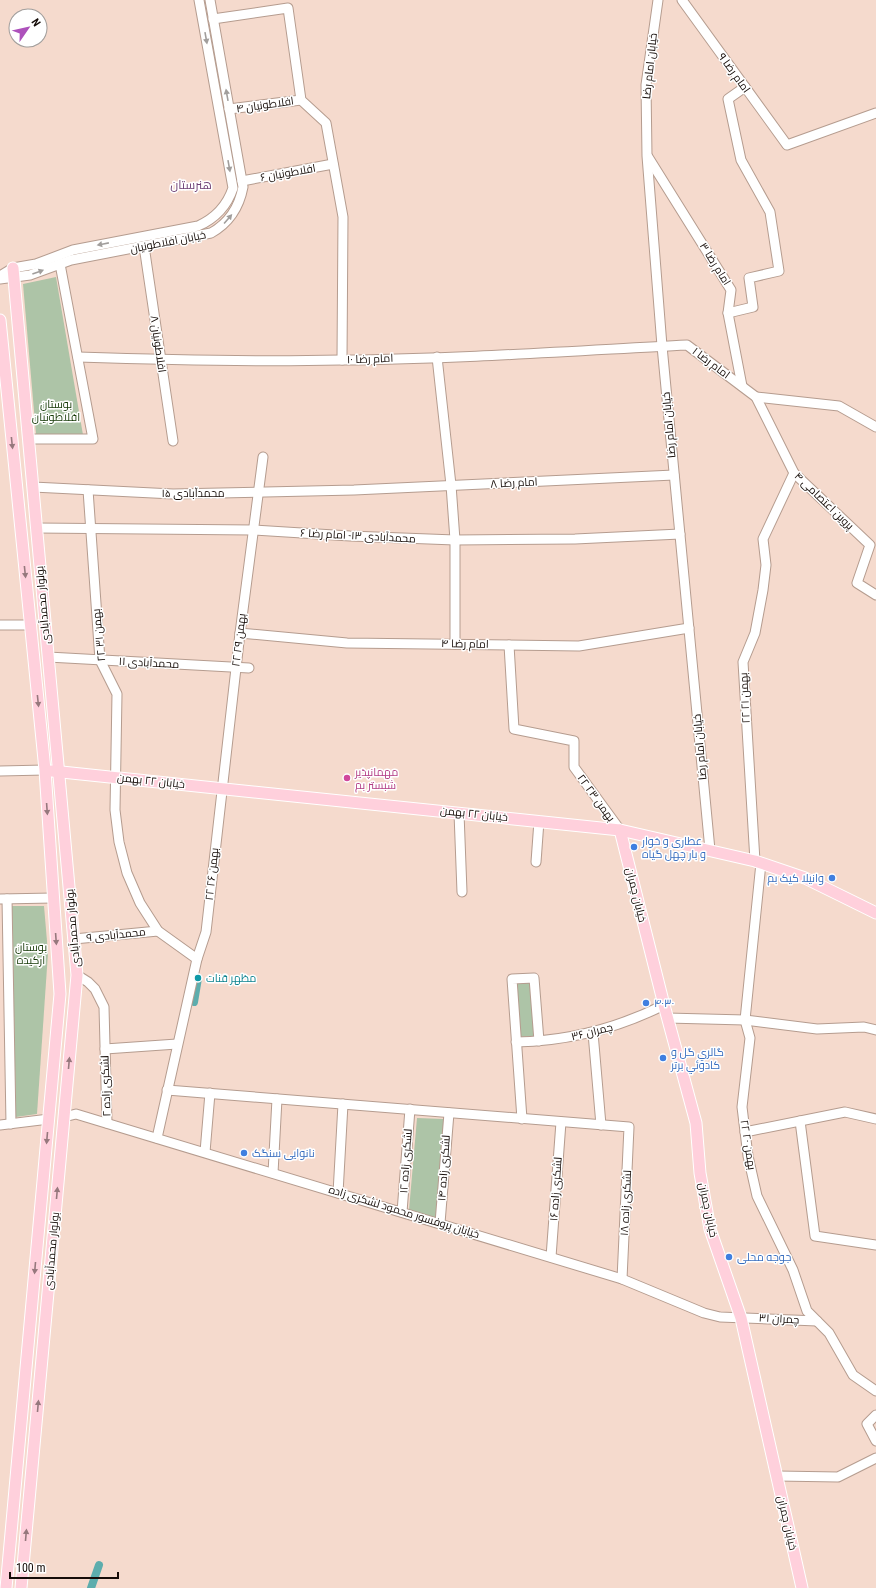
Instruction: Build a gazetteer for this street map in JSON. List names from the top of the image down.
{
  "streets": {
    "main road": ["بولوار محمدآبادی", "خیابان ۲۲ بهمن", "خیابان چمران"],
    "street": [
      "خیابان امام رضا",
      "امام رضا ۹",
      "افلاطونیان ۴",
      "افلاطونیان ۶",
      "خیابان افلاطونیان",
      "امام رضا ۳",
      "افلاطونیان ۸",
      "امام رضا ۱۰",
      "امام رضا ۱",
      "امام رضا ۸",
      "محمدآبادی ۱۵",
      "پروین اعتصامی ۴",
      "محمدآبادی ۱۳- امام رضا ۶",
      "۲۲ بهمن ۳۱",
      "۲۲ بهمن ۲۹",
      "امام رضا ۴",
      "محمدآبادی ۱۱",
      "۲۲ بهمن ۲۱",
      "۲۲ بهمن ۲۳",
      "۲۲ بهمن ۲۶",
      "محمدآبادی ۹",
      "چمران ۳۶",
      "لشکری زاده ۲",
      "۲۲ بهمن ۲۰",
      "لشکری زاده ١٢",
      "لشکری زاده ١۴",
      "لشکری زاده ١۶",
      "لشکری زاده ۱۸",
      "خیابان پروفسور محمود لشکری زاده",
      "چمران ۳۱"
    ]
  },
  "crossings": [
    ["خیابان امام رضا", "امام رضا ۳"],
    ["خیابان امام رضا", "امام رضا ۱۰"],
    ["خیابان امام رضا", "امام رضا ۱"],
    ["خیابان امام رضا", "امام رضا ۸"],
    ["خیابان امام رضا", "محمدآبادی ۱۳- امام رضا ۶"],
    ["خیابان امام رضا", "امام رضا ۴"],
    ["خیابان امام رضا", "خیابان ۲۲ بهمن"],
    ["افلاطونیان ۴", "خیابان افلاطونیان"],
    ["افلاطونیان ۶", "خیابان افلاطونیان"],
    ["خیابان افلاطونیان", "افلاطونیان ۸"],
    ["خیابان افلاطونیان", "بولوار محمدآبادی"],
    ["امام رضا ۳", "امام رضا ۱"],
    ["افلاطونیان ۸", "امام رضا ۱۰"],
    ["امام رضا ۱۰", "امام رضا ۱"],
    ["امام رضا ۱", "پروین اعتصامی ۴"],
    ["امام رضا ۸", "محمدآبادی ۱۵"],
    ["محمدآبادی ۱۵", "بولوار محمدآبادی"],
    ["محمدآبادی ۱۵", "۲۲ بهمن ۳۱"],
    ["محمدآبادی ۱۵", "۲۲ بهمن ۲۹"],
    ["پروین اعتصامی ۴", "۲۲ بهمن ۲۱"],
    ["محمدآبادی ۱۳- امام رضا ۶", "بولوار محمدآبادی"],
    ["محمدآبادی ۱۳- امام رضا ۶", "۲۲ بهمن ۳۱"],
    ["محمدآبادی ۱۳- امام رضا ۶", "۲۲ بهمن ۲۹"],
    ["بولوار محمدآبادی", "محمدآبادی ۱۱"],
    ["بولوار محمدآبادی", "خیابان ۲۲ بهمن"],
    ["بولوار محمدآبادی", "محمدآبادی ۹"],
    ["بولوار محمدآبادی", "لشکری زاده ۲"],
    ["بولوار محمدآبادی", "خیابان پروفسور محمود لشکری زاده"],
    ["۲۲ بهمن ۳۱", "محمدآبادی ۱۱"],
    ["۲۲ بهمن ۳۱", "خیابان ۲۲ بهمن"],
    ["۲۲ بهمن ۳۱", "محمدآبادی ۹"],
    ["۲۲ بهمن ۲۹", "امام رضا ۴"],
    ["۲۲ بهمن ۲۹", "محمدآبادی ۱۱"],
    ["۲۲ بهمن ۲۹", "خیابان ۲۲ بهمن"],
    ["۲۲ بهمن ۲۹", "۲۲ بهمن ۲۶"],
    ["امام رضا ۴", "۲۲ بهمن ۲۳"],
    ["۲۲ بهمن ۲۱", "خیابان ۲۲ بهمن"],
    ["۲۲ بهمن ۲۱", "۲۲ بهمن ۲۰"],
    ["خیابان ۲۲ بهمن", "۲۲ بهمن ۲۳"],
    ["خیابان ۲۲ بهمن", "۲۲ بهمن ۲۶"],
    ["خیابان ۲۲ بهمن", "خیابان چمران"],
    ["خیابان ۲۲ بهمن", "۲۲ بهمن ۲۰"],
    ["۲۲ بهمن ۲۳", "خیابان چمران"],
    ["۲۲ بهمن ۲۶", "خیابان پروفسور محمود لشکری زاده"],
    ["خیابان چمران", "چمران ۳۶"],
    ["خیابان چمران", "خیابان پروفسور محمود لشکری زاده"],
    ["خیابان چمران", "چمران ۳۱"],
    ["لشکری زاده ۲", "خیابان پروفسور محمود لشکری زاده"],
    ["۲۲ بهمن ۲۰", "چمران ۳۱"],
    ["لشکری زاده ١٢", "خیابان پروفسور محمود لشکری زاده"],
    ["لشکری زاده ١۴", "خیابان پروفسور محمود لشکری زاده"],
    ["لشکری زاده ١۶", "خیابان پروفسور محمود لشکری زاده"],
    ["لشکری زاده ۱۸", "خیابان پروفسور محمود لشکری زاده"],
    ["خیابان پروفسور محمود لشکری زاده", "چمران ۳۱"]
  ],
  "districts": ["هنرستان"],
  "parks": ["بوستان افلاطونیان", "بوستان ارکیده"],
  "places": [
    "مهمانپذیر شبستر بم",
    "عطاری و خوار و بار چهل گیاه",
    "وانیلا کیک بم",
    "مظهر قنات",
    "۴۰۳۰",
    "گالري گل و كادوئي برتر",
    "نانوایی سنگک",
    "جوجه محلی"
  ],
  "scale_bar": "100 m",
  "north": "top right"
}
